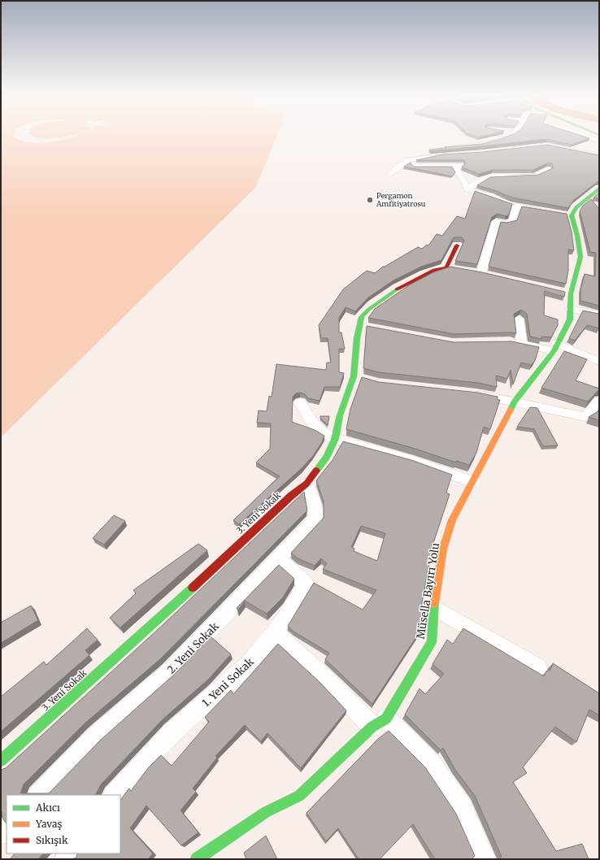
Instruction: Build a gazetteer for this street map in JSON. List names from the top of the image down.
{
  "streets": {
    "street": [
      "3. Yeni Sokak",
      "Müsella Bayırı Yolu",
      "2. Yeni Sokak",
      "1. Yeni Sokak"
    ]
  },
  "crossings": [
    ["3. Yeni Sokak", "2. Yeni Sokak"],
    ["2. Yeni Sokak", "1. Yeni Sokak"]
  ],
  "places": ["Pergamon Amfitiyatrosu"],
  "legend": ["Akıcı", "Yavaş", "Sıkışık"]
}
